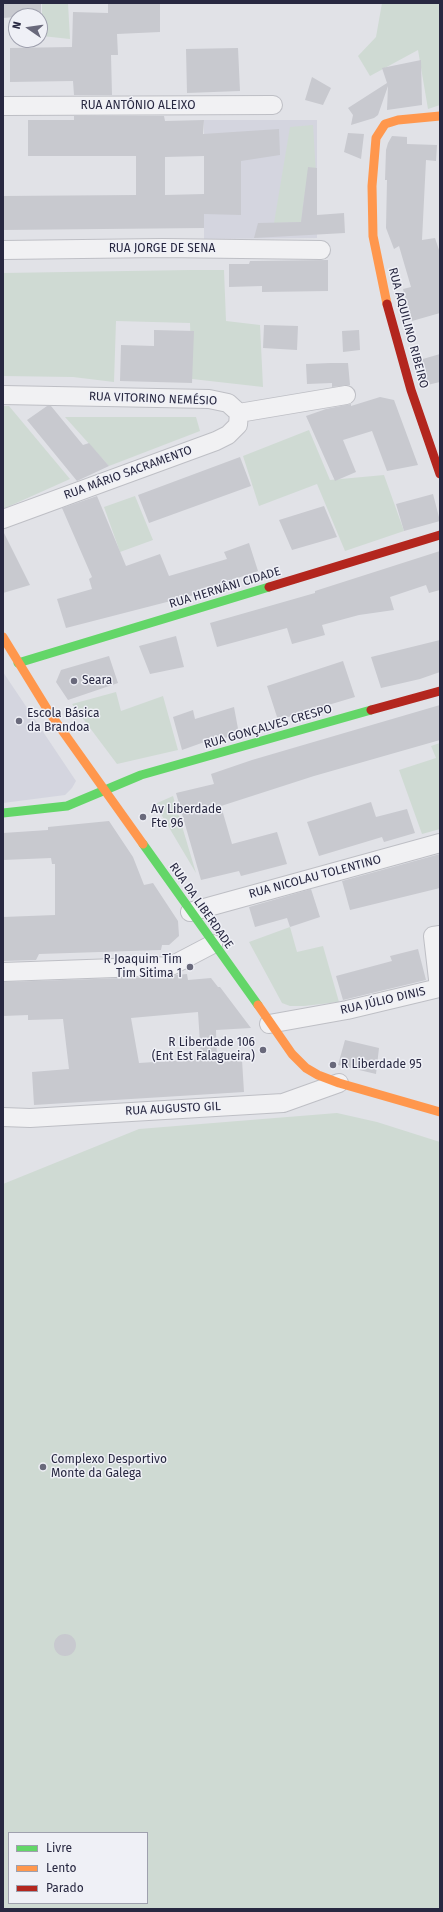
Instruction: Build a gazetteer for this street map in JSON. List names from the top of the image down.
{
  "streets": {
    "street": [
      "RUA ANTÓNIO ALEIXO",
      "RUA JORGE DE SENA",
      "RUA AQUILINO RIBEIRO",
      "RUA VITORINO NEMÉSIO",
      "RUA MÁRIO SACRAMENTO",
      "RUA HERNÂNI CIDADE",
      "RUA GONÇALVES CRESPO",
      "RUA NICOLAU TOLENTINO",
      "RUA DA LIBERDADE",
      "RUA JÚLIO DINIS",
      "RUA AUGUSTO GIL"
    ]
  },
  "crossings": [
    ["RUA VITORINO NEMÉSIO", "RUA MÁRIO SACRAMENTO"],
    ["RUA HERNÂNI CIDADE", "RUA DA LIBERDADE"],
    ["RUA GONÇALVES CRESPO", "RUA DA LIBERDADE"],
    ["RUA NICOLAU TOLENTINO", "RUA DA LIBERDADE"],
    ["RUA DA LIBERDADE", "RUA JÚLIO DINIS"],
    ["RUA DA LIBERDADE", "RUA AUGUSTO GIL"]
  ],
  "places": [
    "Seara",
    "Escola Básica da Brandoa",
    "Av Liberdade Fte 96",
    "R Joaquim Tim Tim Sitima 1",
    "R Liberdade 106 (Ent Est Falagueira)",
    "R Liberdade 95",
    "Complexo Desportivo Monte da Galega"
  ],
  "legend": ["Livre", "Lento", "Parado"],
  "north": "left"
}
